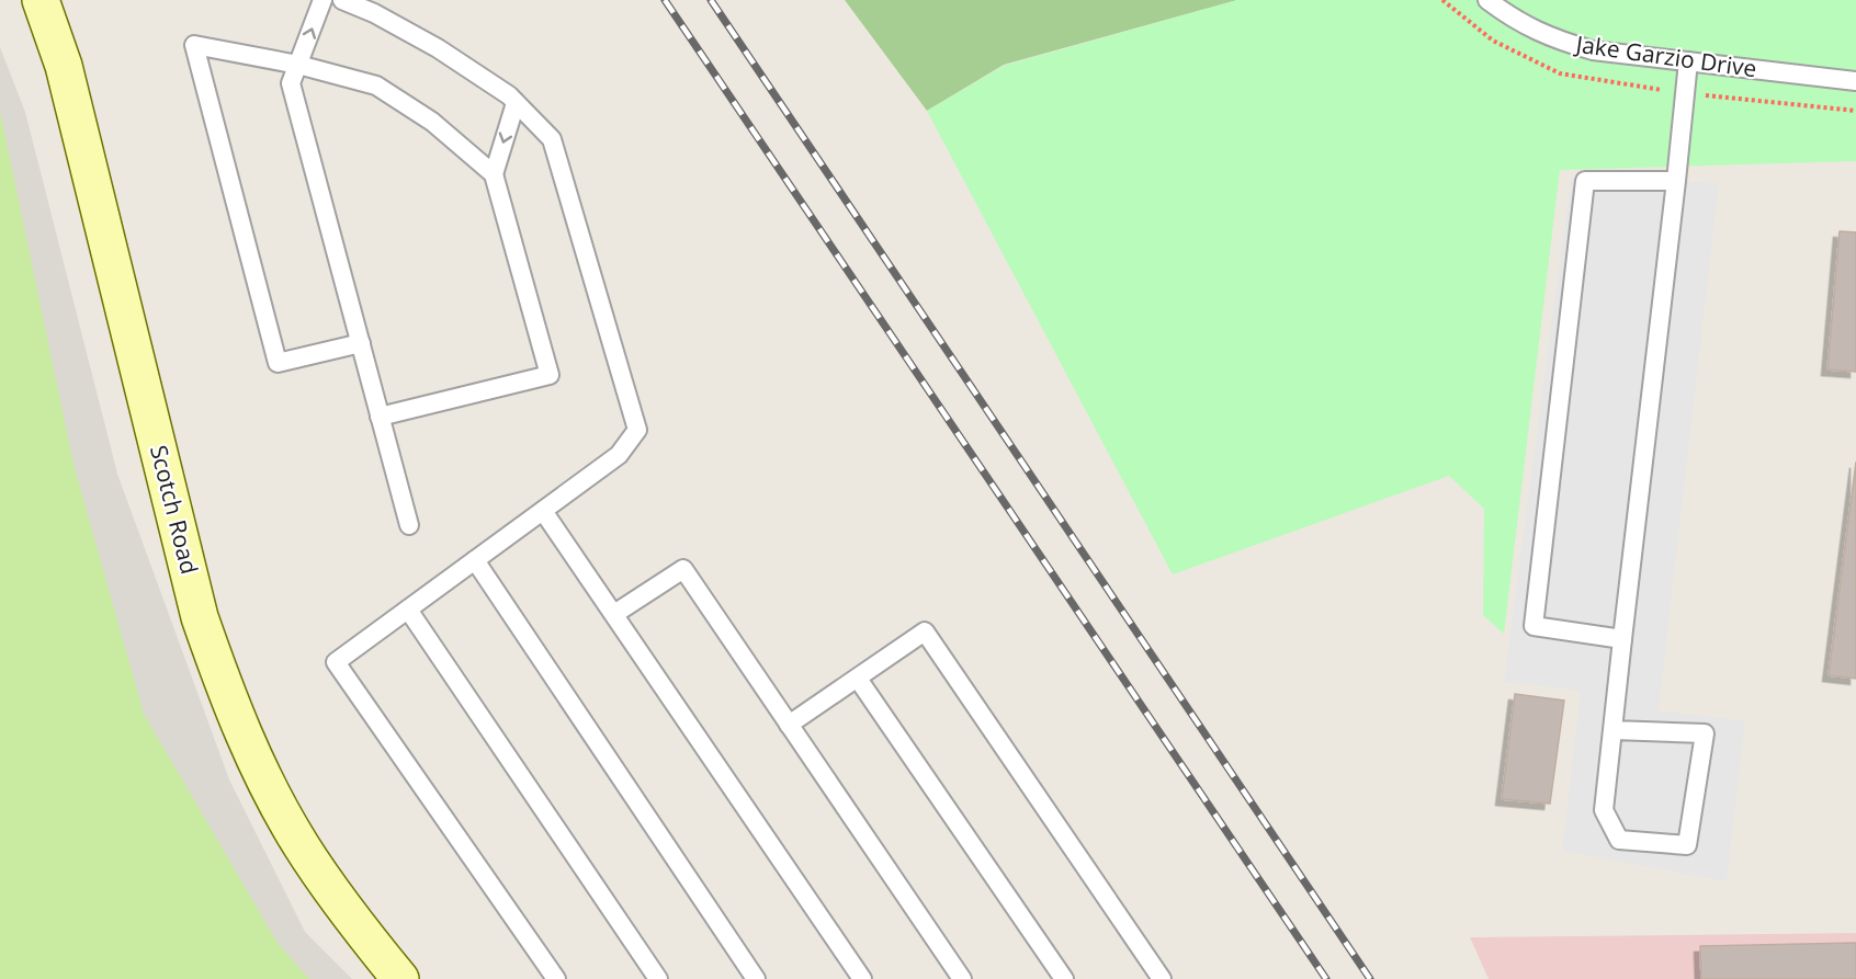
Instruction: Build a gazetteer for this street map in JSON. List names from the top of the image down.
{
  "streets": {
    "main road": ["Scotch Road"],
    "lane": ["Jake Garzio Drive"]
  }
}
